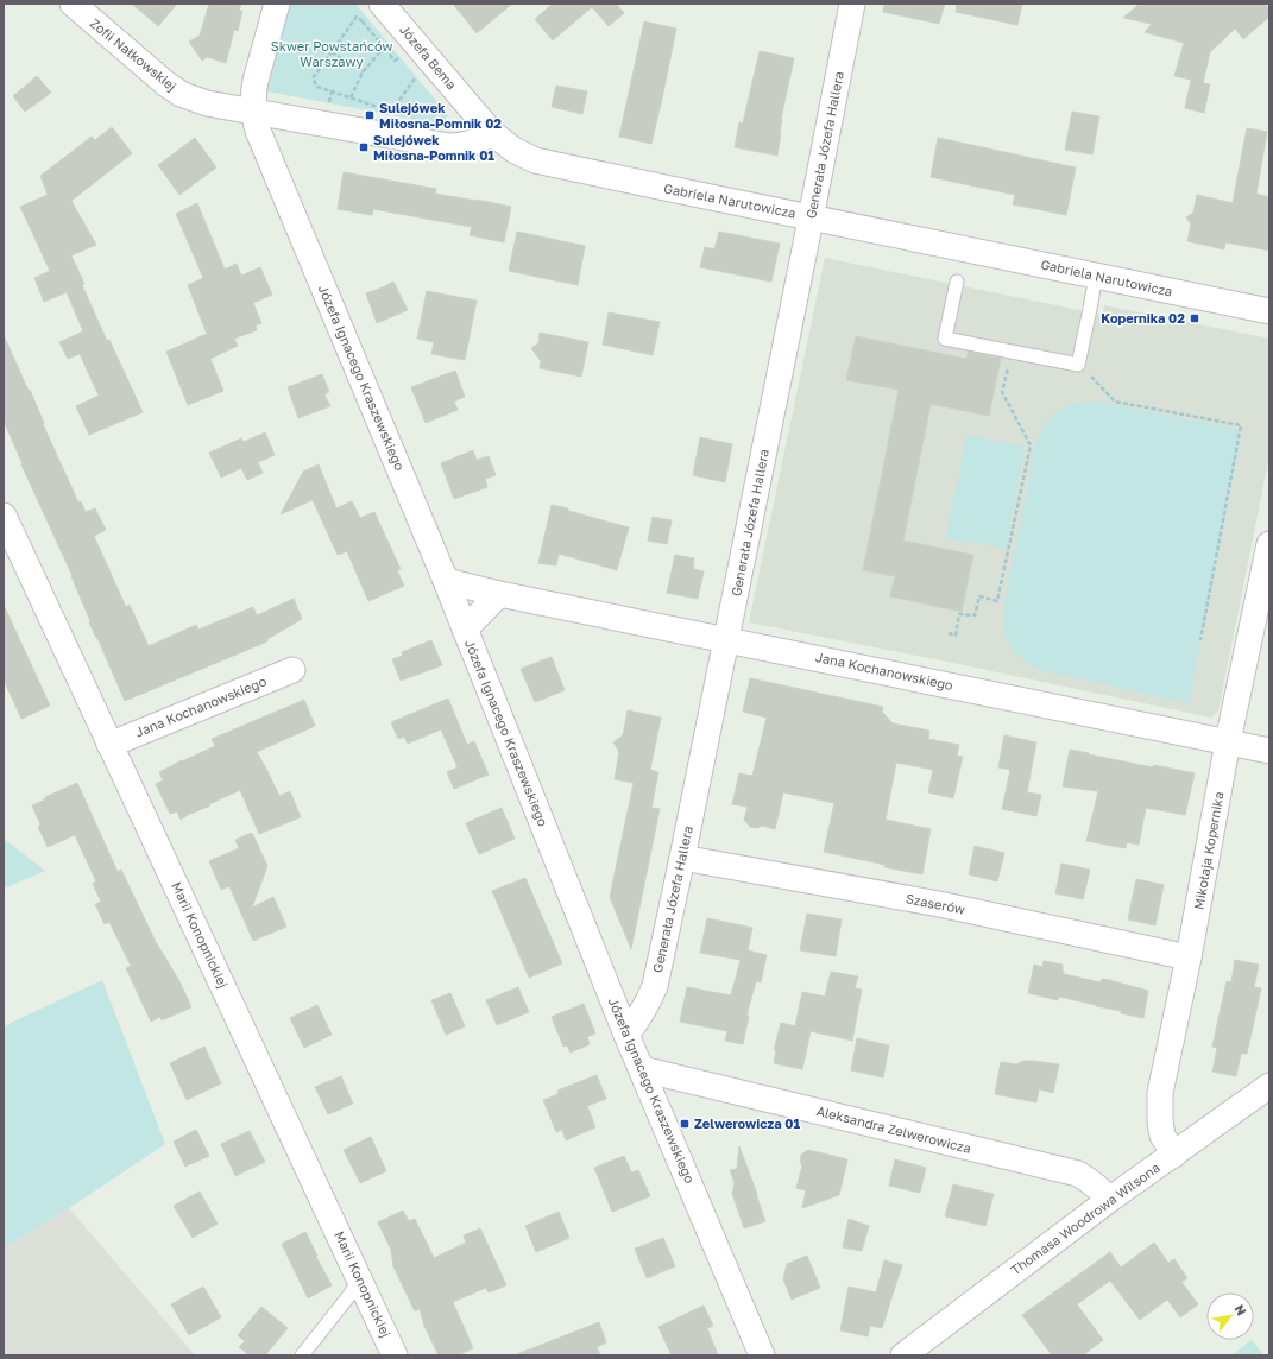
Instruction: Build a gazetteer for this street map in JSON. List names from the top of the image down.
{
  "streets": {
    "street": [
      "Zofii Nałkowskiej",
      "Józefa Bema",
      "Generała Józefa Hallera",
      "Gabriela Narutowicza",
      "Józefa Ignacego Kraszewskiego",
      "Jana Kochanowskiego",
      "Mikołaja Kopernika",
      "Szaserów",
      "Marii Konopnickiej",
      "Aleksandra Zelwerowicza",
      "Thomasa Woodrowa Wilsona"
    ]
  },
  "crossings": [
    ["Zofii Nałkowskiej", "Józefa Ignacego Kraszewskiego"],
    ["Józefa Bema", "Gabriela Narutowicza"],
    ["Generała Józefa Hallera", "Gabriela Narutowicza"],
    ["Generała Józefa Hallera", "Józefa Ignacego Kraszewskiego"],
    ["Generała Józefa Hallera", "Jana Kochanowskiego"],
    ["Generała Józefa Hallera", "Szaserów"],
    ["Józefa Ignacego Kraszewskiego", "Jana Kochanowskiego"],
    ["Józefa Ignacego Kraszewskiego", "Aleksandra Zelwerowicza"],
    ["Jana Kochanowskiego", "Mikołaja Kopernika"],
    ["Jana Kochanowskiego", "Marii Konopnickiej"],
    ["Mikołaja Kopernika", "Szaserów"],
    ["Mikołaja Kopernika", "Thomasa Woodrowa Wilsona"],
    ["Aleksandra Zelwerowicza", "Thomasa Woodrowa Wilsona"]
  ],
  "parks": ["Skwer Powstańców Warszawy"],
  "places": {
    "transit": [
      "Sulejówek Miłosna-Pomnik 02",
      "Sulejówek Miłosna-Pomnik 01",
      "Kopernika 02",
      "Zelwerowicza 01"
    ]
  },
  "north": "top right"
}
